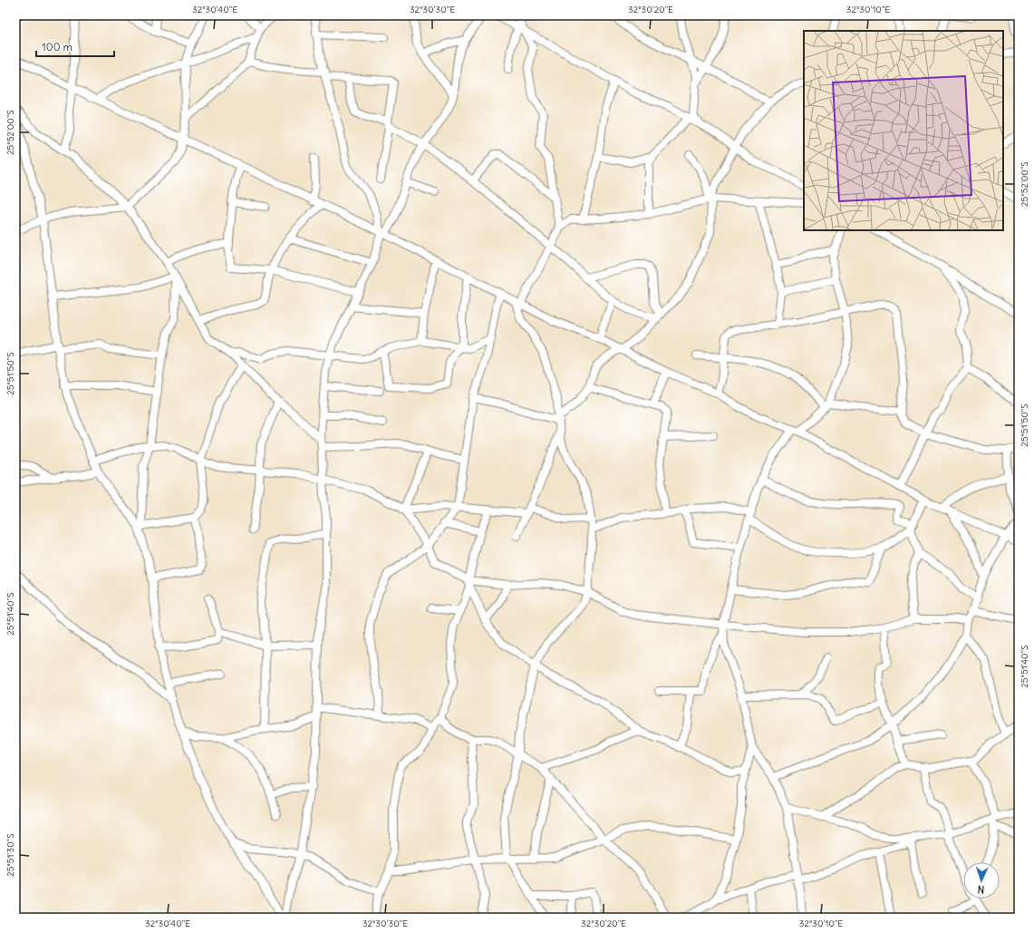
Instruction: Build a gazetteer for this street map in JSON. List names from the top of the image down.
{
  "scale_bar": "100 m",
  "north": "bottom",
  "coordinates": [
    "32°30'40\"E",
    "32°30'30\"E",
    "32°30'20\"E",
    "32°30'10\"E",
    "25°52'00\"S",
    "25°51'50\"S",
    "25°51'40\"S",
    "25°51'30\"S"
  ]
}
